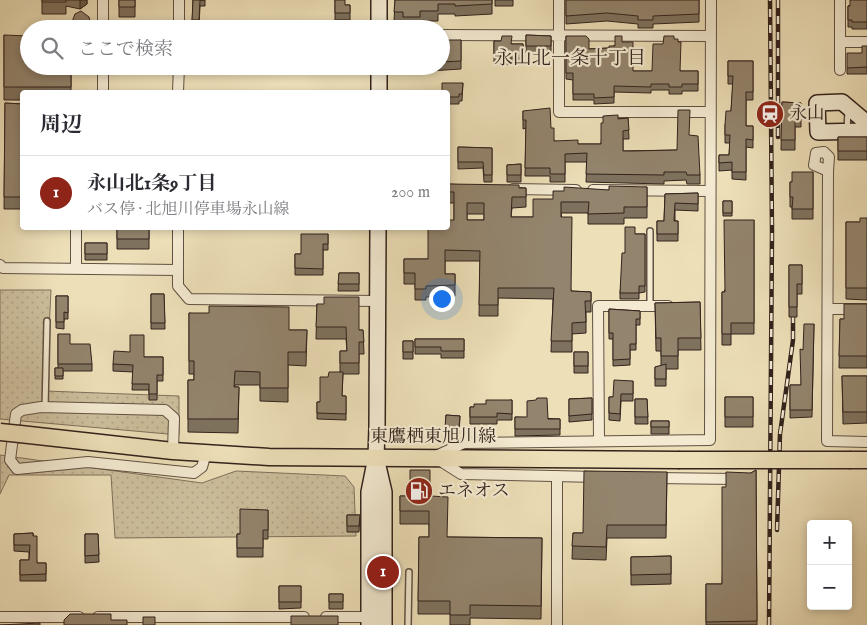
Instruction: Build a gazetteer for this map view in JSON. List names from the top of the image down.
{
  "streets": {
    "main road": ["東鷹栖東旭川線"]
  },
  "districts": ["永山北一条十丁目"],
  "places": {
    "station": ["永山"],
    "fuel station": ["エネオス"]
  },
  "page": {
    "search": "ここで検索",
    "heading": "周辺",
    "list": [
      {
        "mark": "1",
        "name": "永山北1条9丁目",
        "note": "バス停 · 北旭川停車場永山線",
        "value": "200 m"
      }
    ],
    "map_buttons": ["+", "−"],
    "pins": "1"
  }
}
